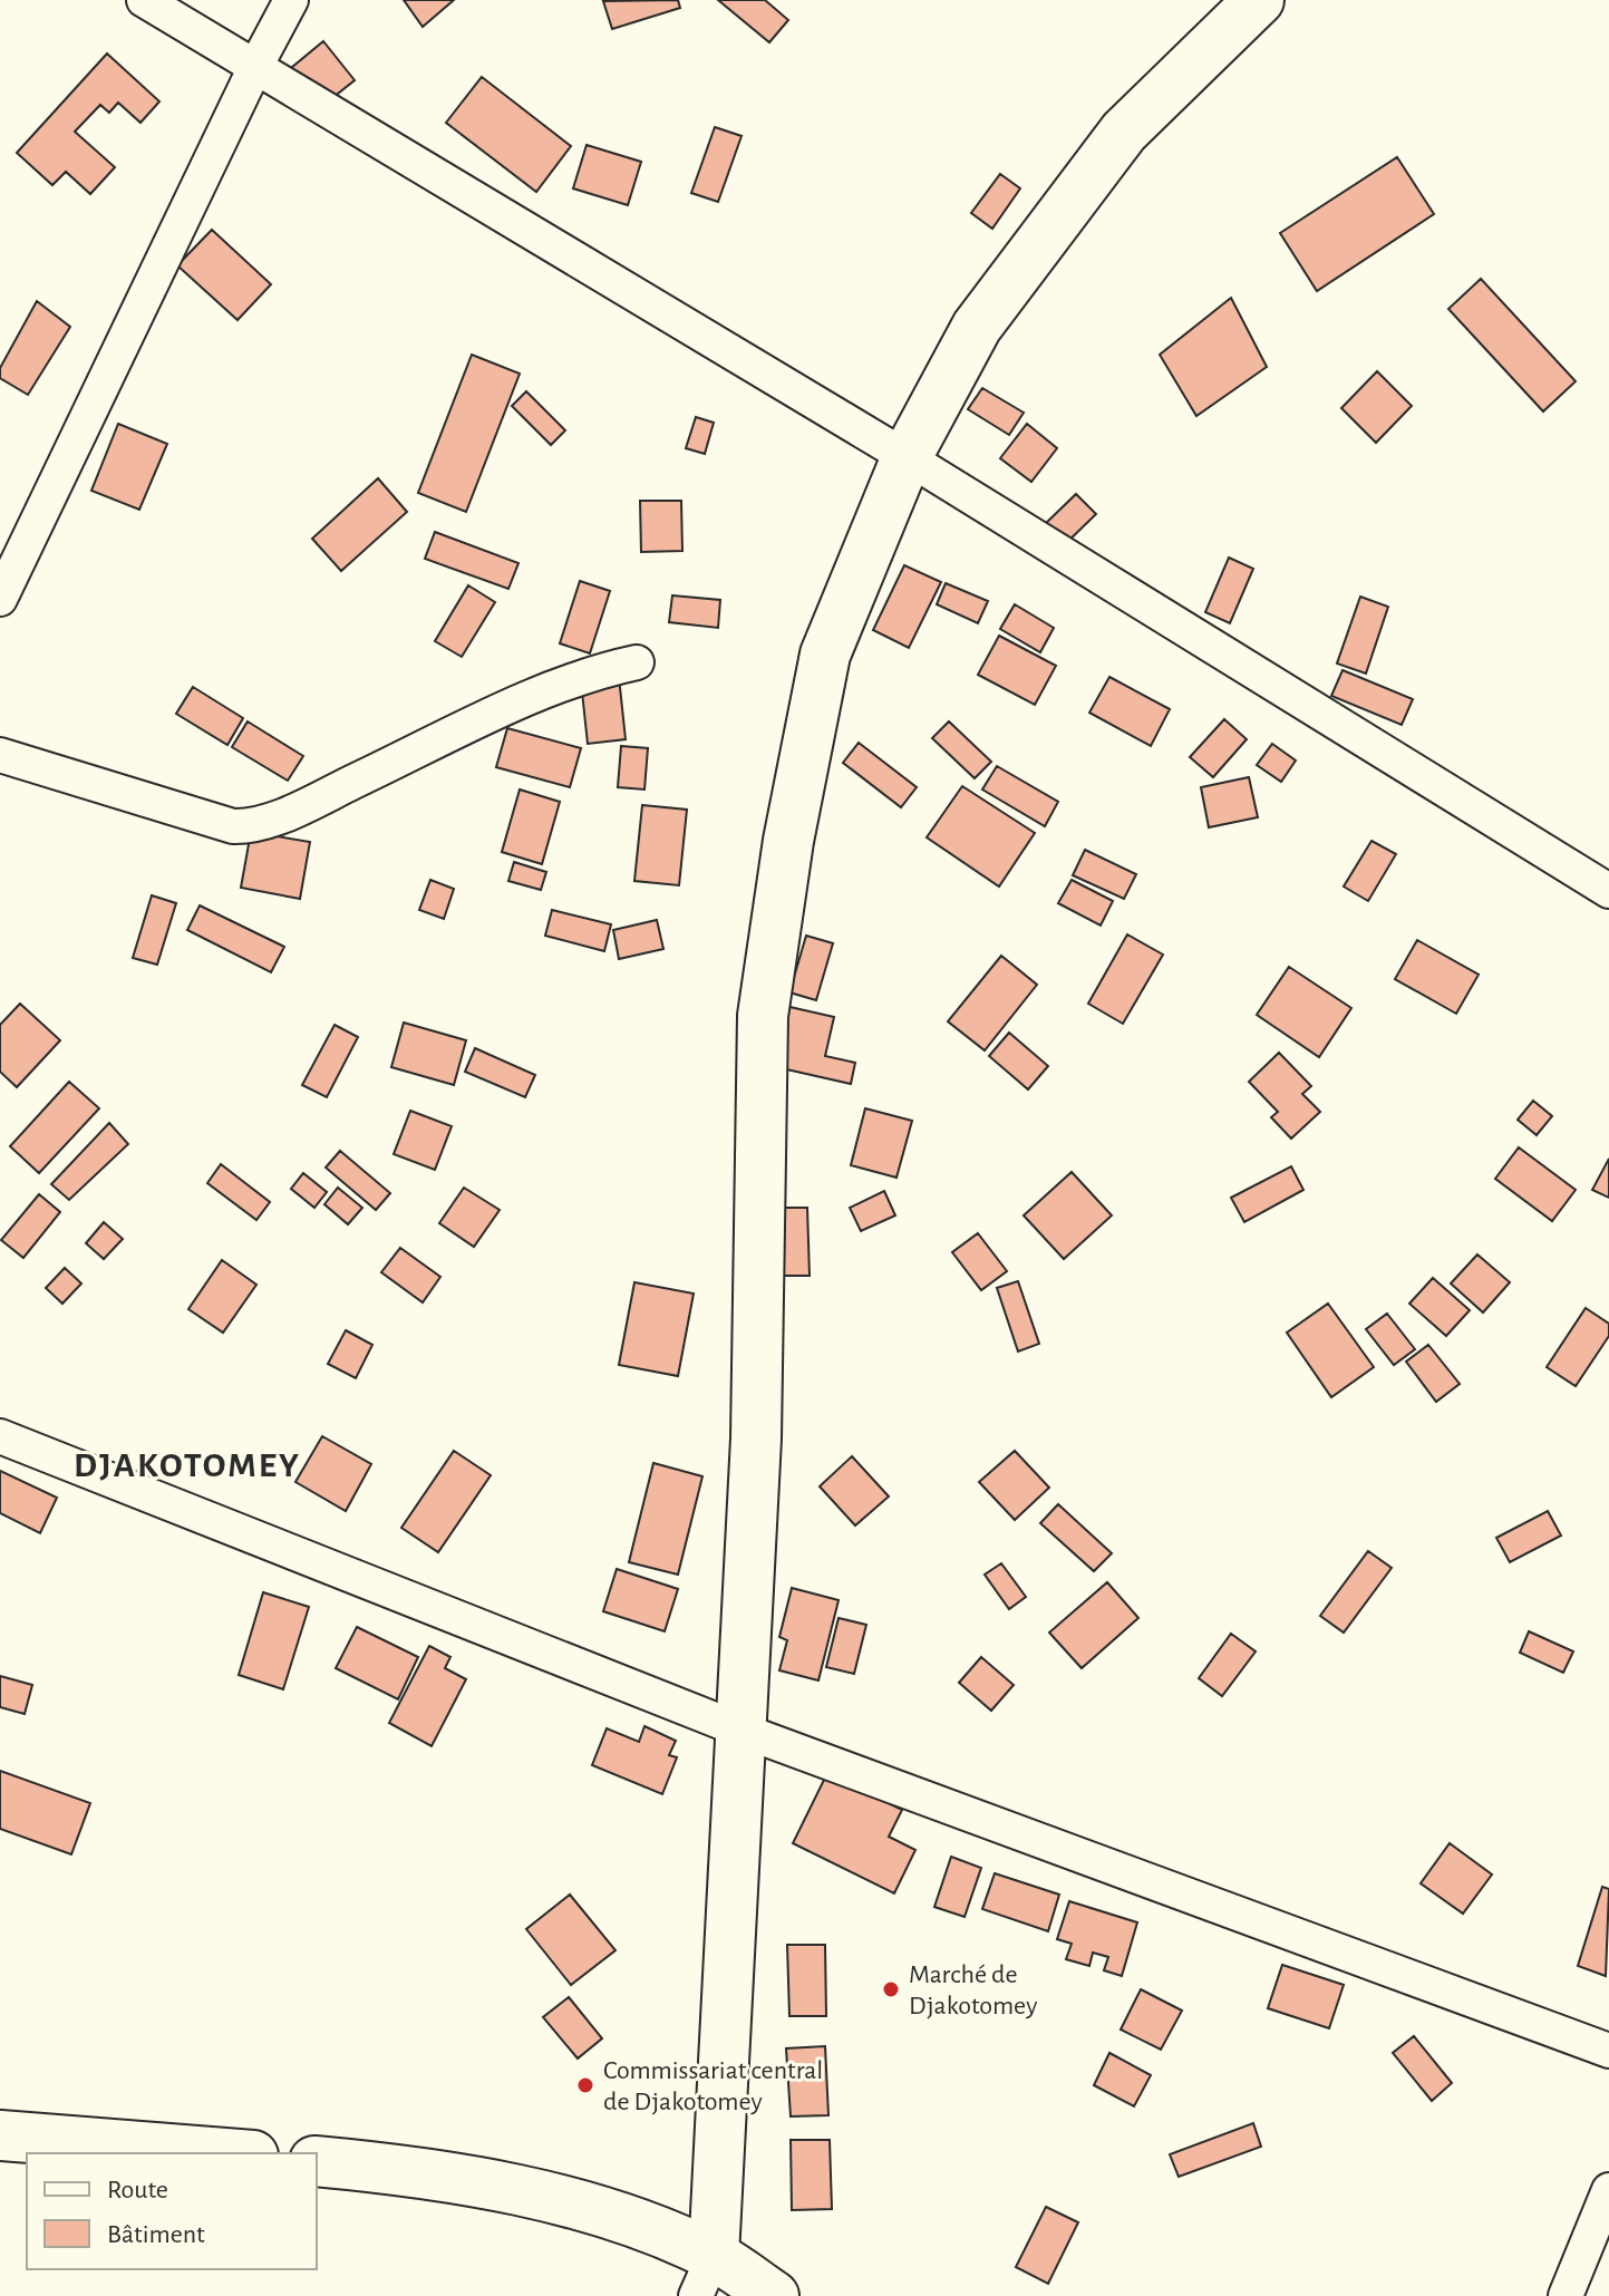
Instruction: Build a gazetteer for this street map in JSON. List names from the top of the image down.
{
  "districts": ["DJAKOTOMEY"],
  "places": ["Marché de Djakotomey", "Commissariat central de Djakotomey"],
  "legend": ["Route", "Bâtiment"]
}
